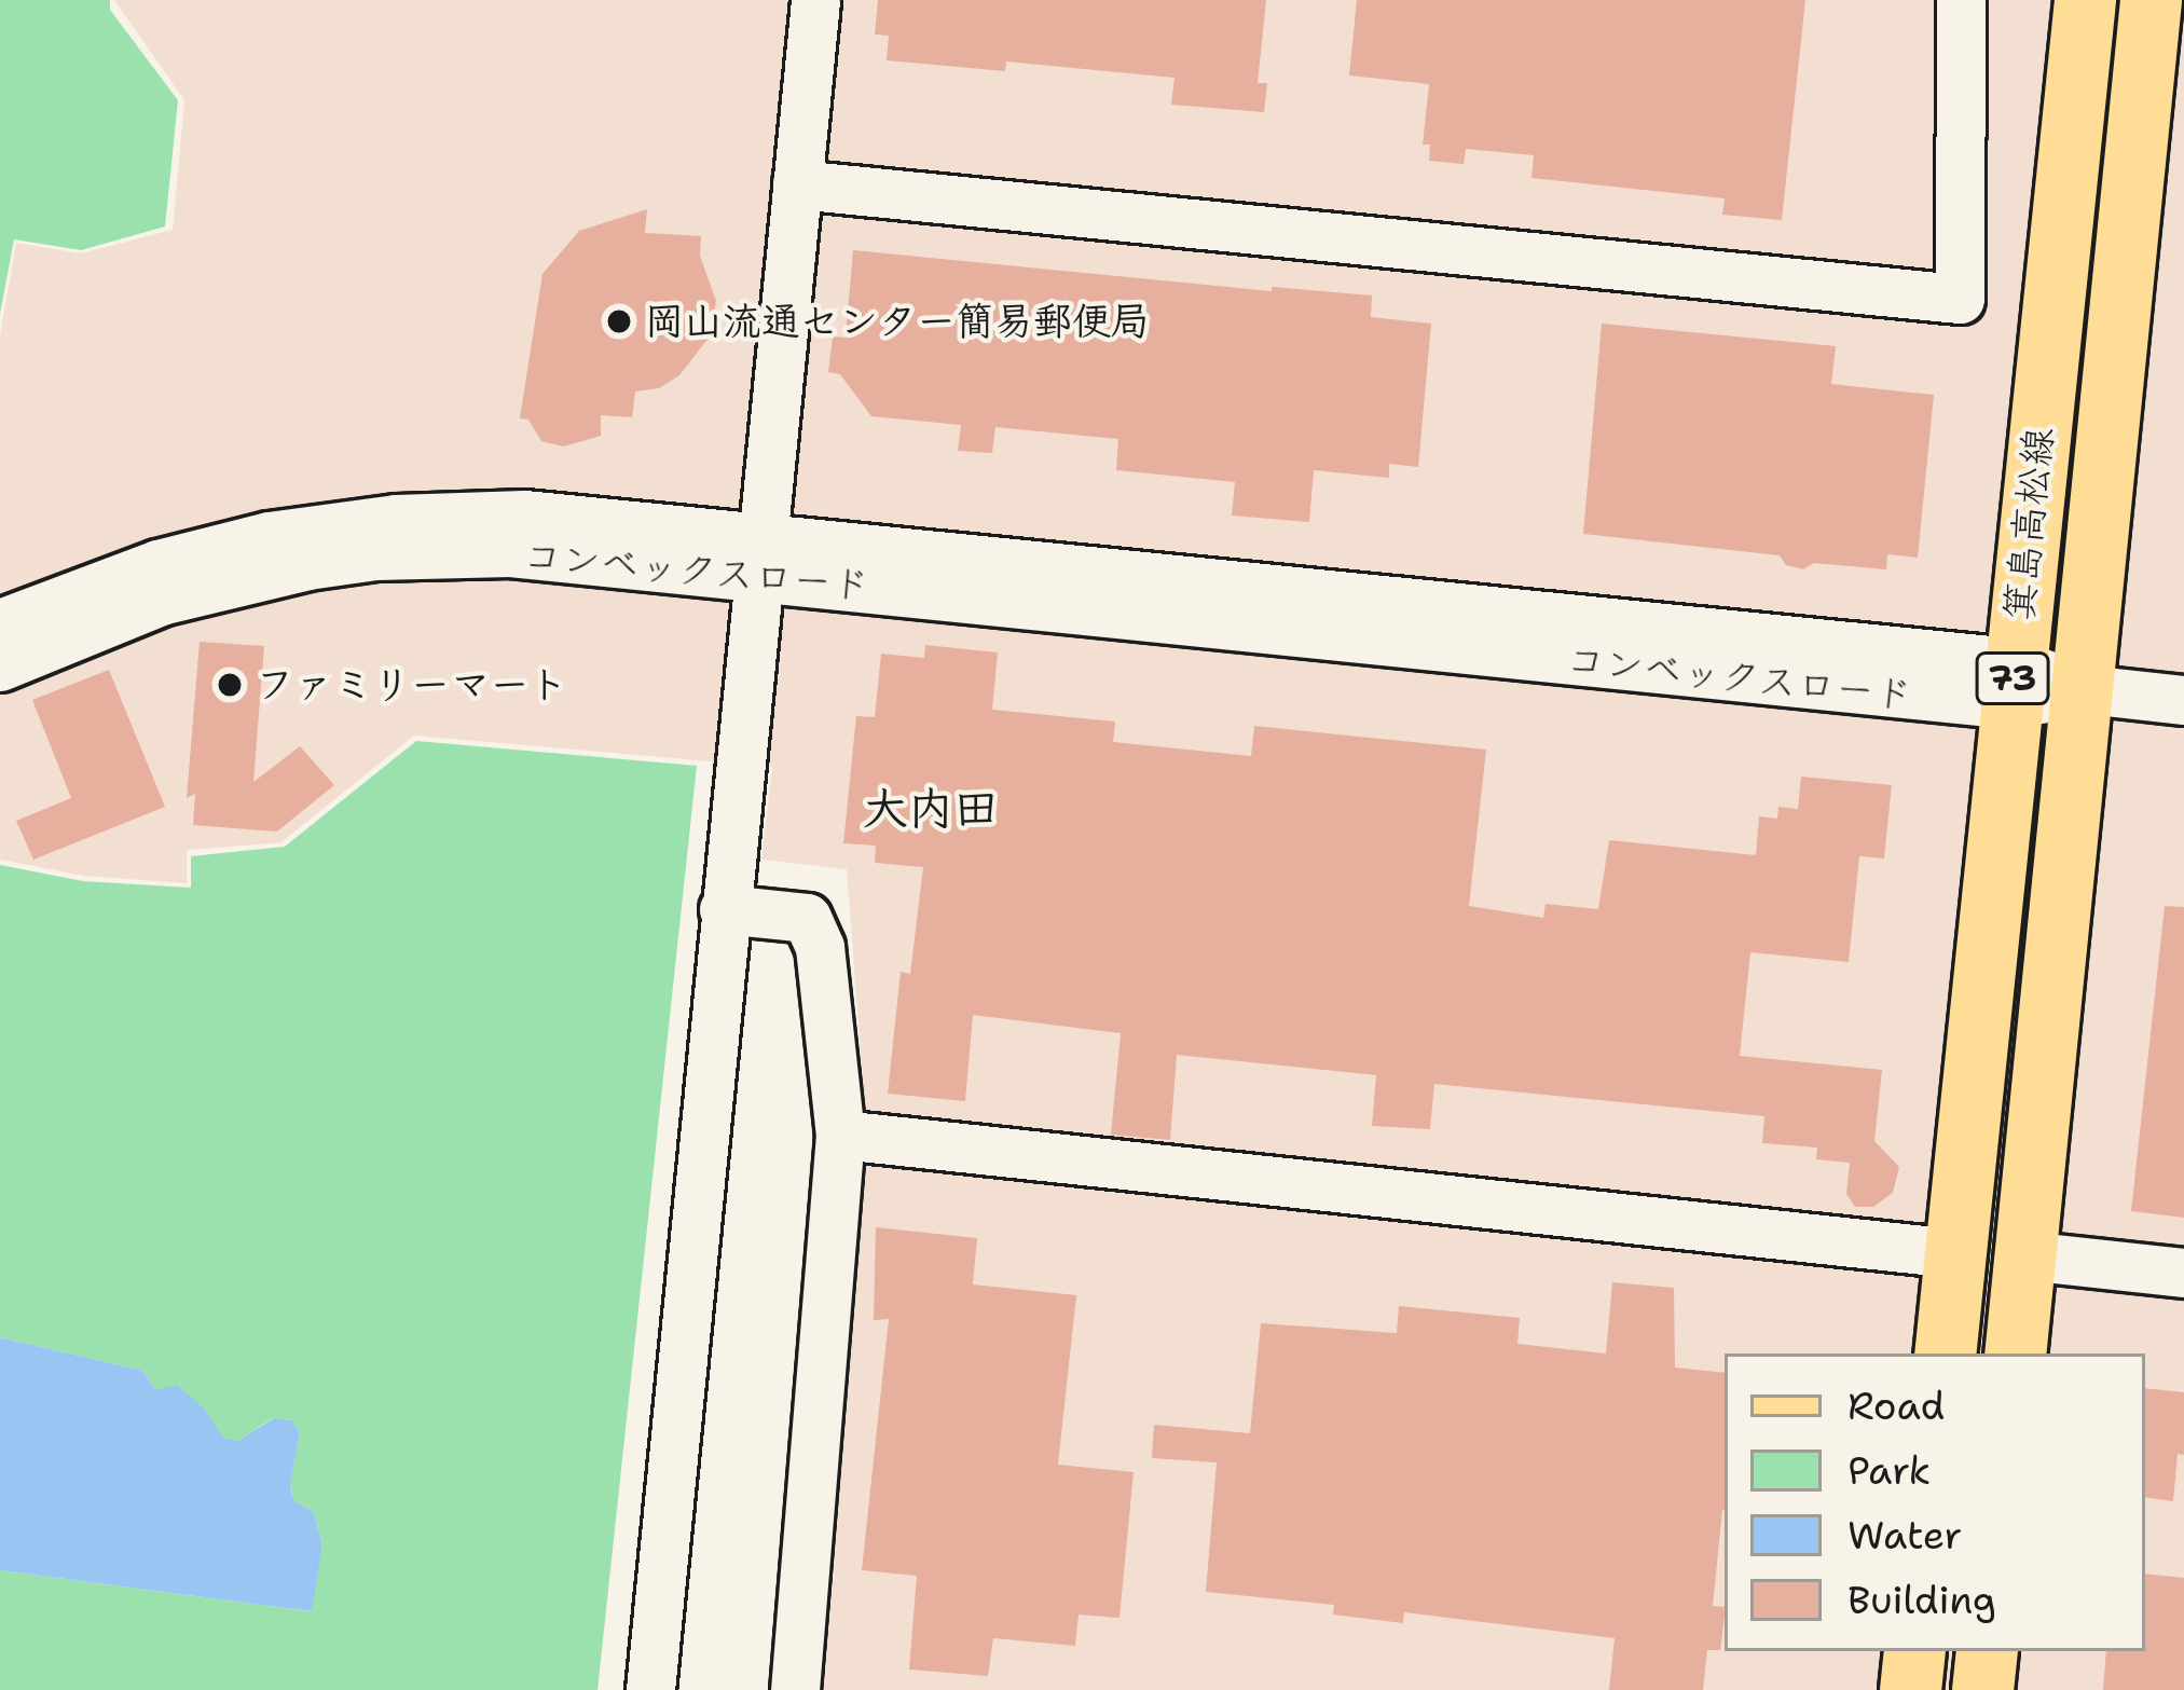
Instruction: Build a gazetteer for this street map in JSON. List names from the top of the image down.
{
  "streets": {
    "main road": ["箕島高松線", "73"],
    "street": ["コンベックスロード"]
  },
  "crossings": [
    ["箕島高松線", "コンベックスロード"]
  ],
  "districts": ["大内田"],
  "places": ["岡山流通センター簡易郵便局", "ファミリーマート"],
  "legend": [
    "Road",
    "Park",
    "Water",
    "Building"
  ]
}
